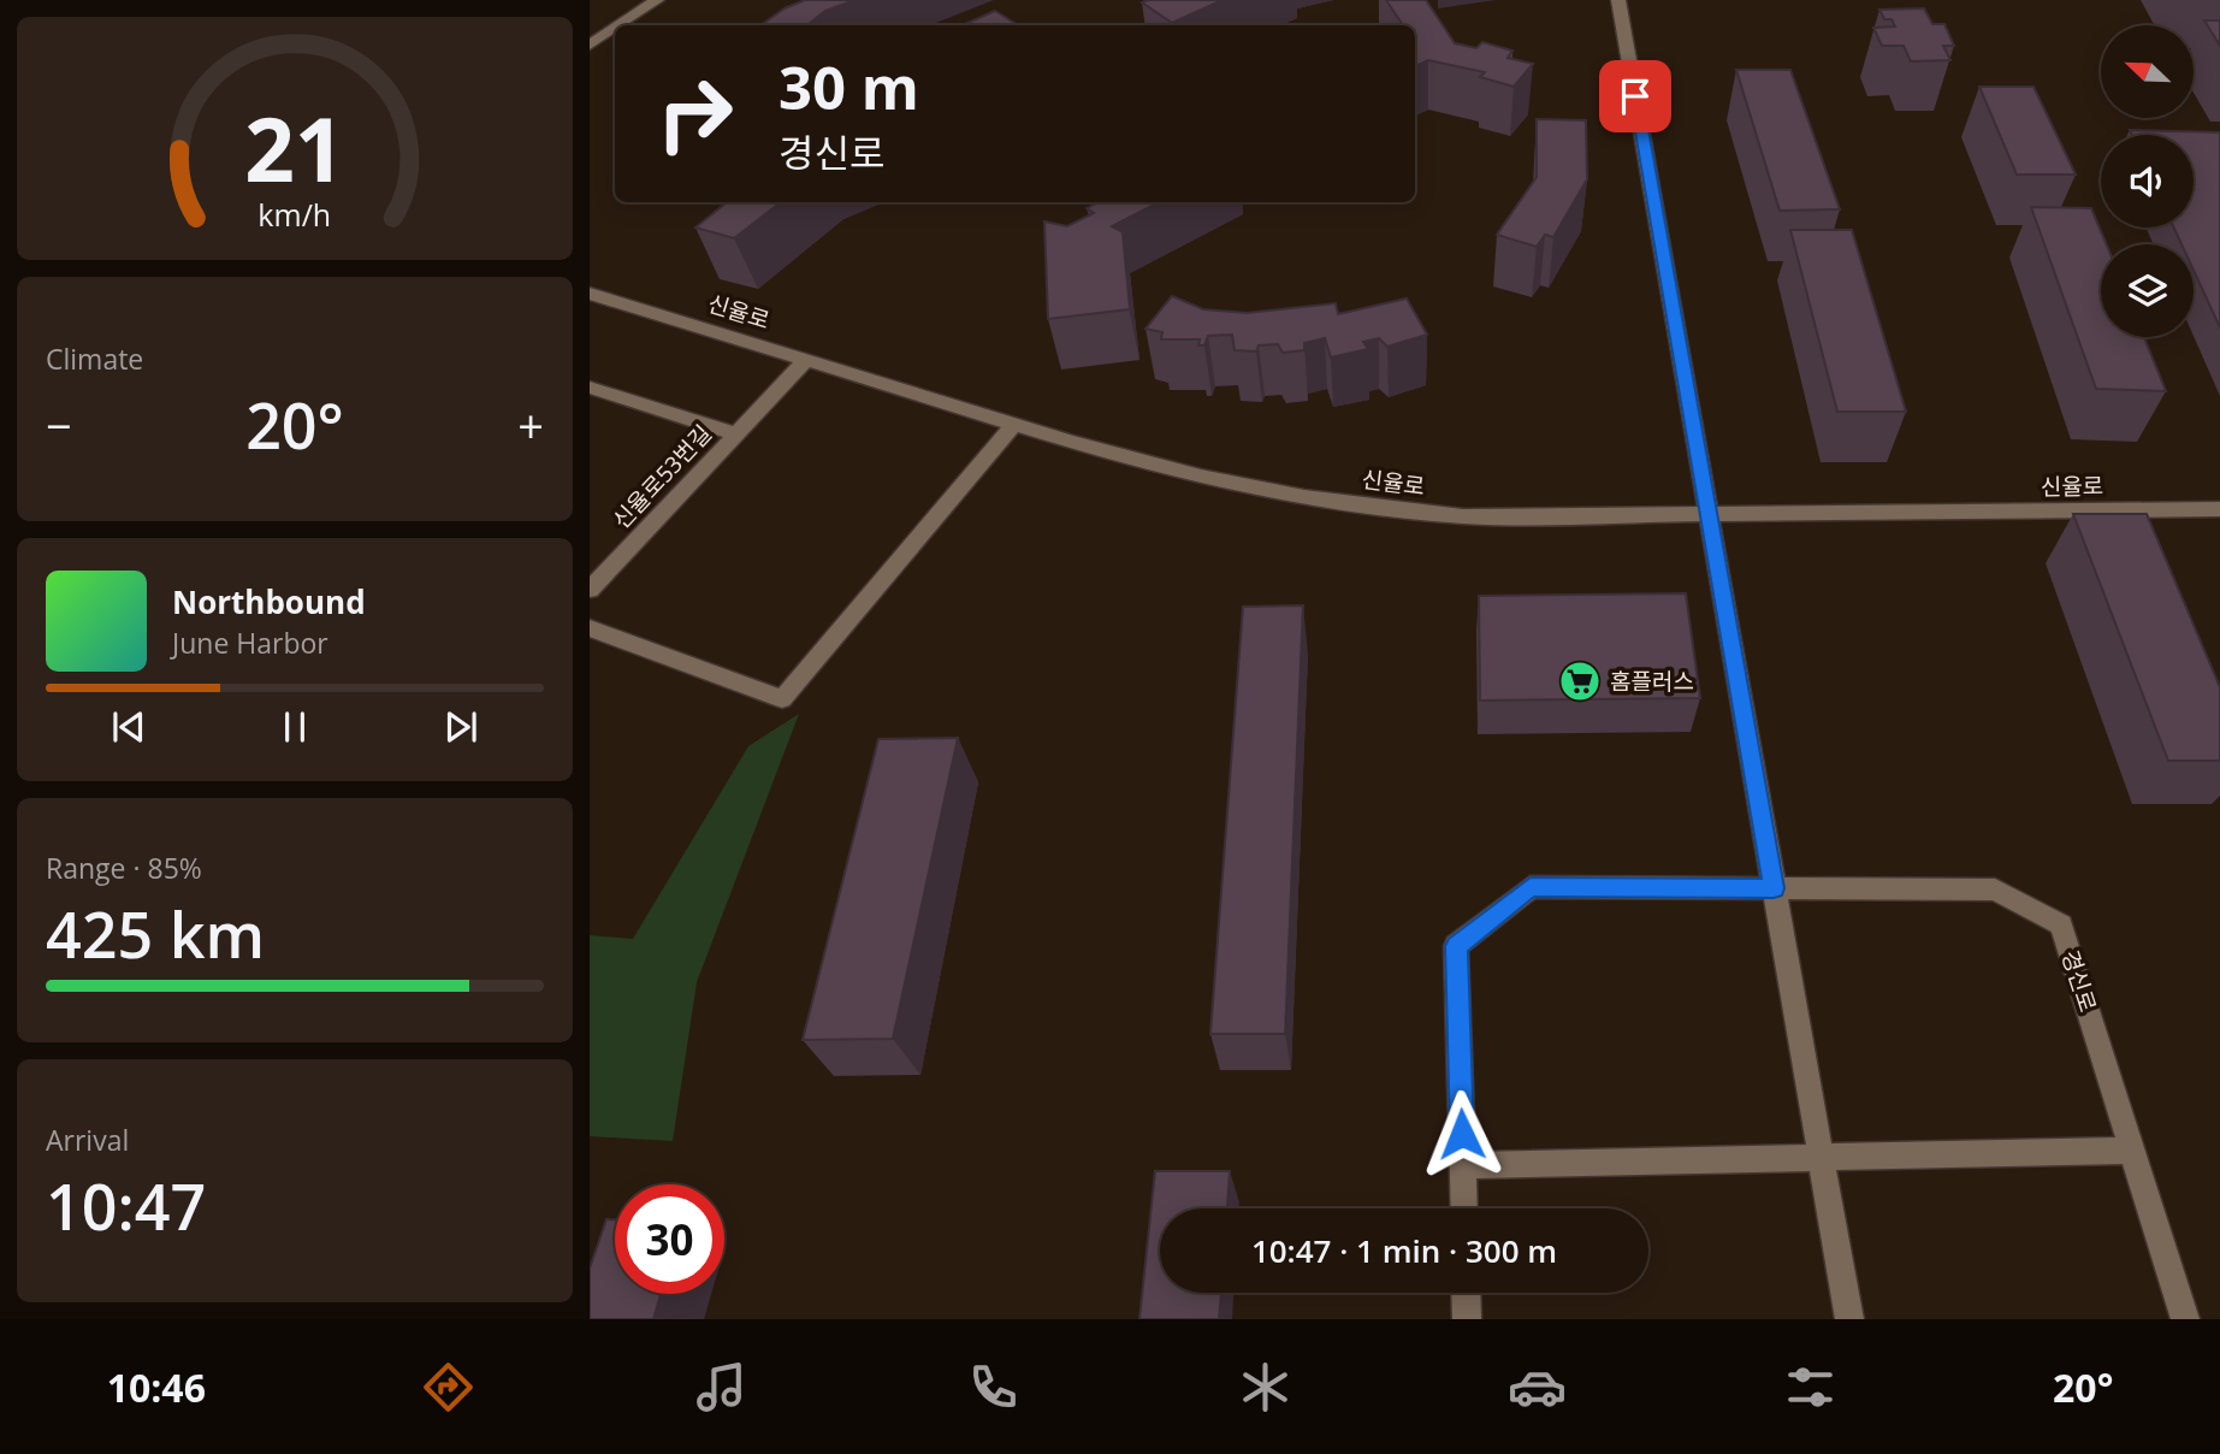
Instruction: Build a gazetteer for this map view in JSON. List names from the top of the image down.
{
  "streets": {
    "street": ["신율로", "신율로53번길", "경신로"]
  },
  "crossings": [
    ["신율로", "신율로53번길"]
  ],
  "places": {
    "supermarket": ["홈플러스"]
  },
  "north": "top left",
  "page": {
    "turn": ["30 m", "경신로"],
    "tile": [
      "Climate",
      ["Range · 85%", "425 km"],
      ["Arrival", "10:47"]
    ],
    "heat": ["−", "20°", "+"],
    "song": ["Northbound", "June Harbor"],
    "limit": "30",
    "trip": "10:47 · 1 min · 300 m",
    "tabs": ["10:46", "20°"],
    "gauge": ["21", "km/h"]
  }
}
